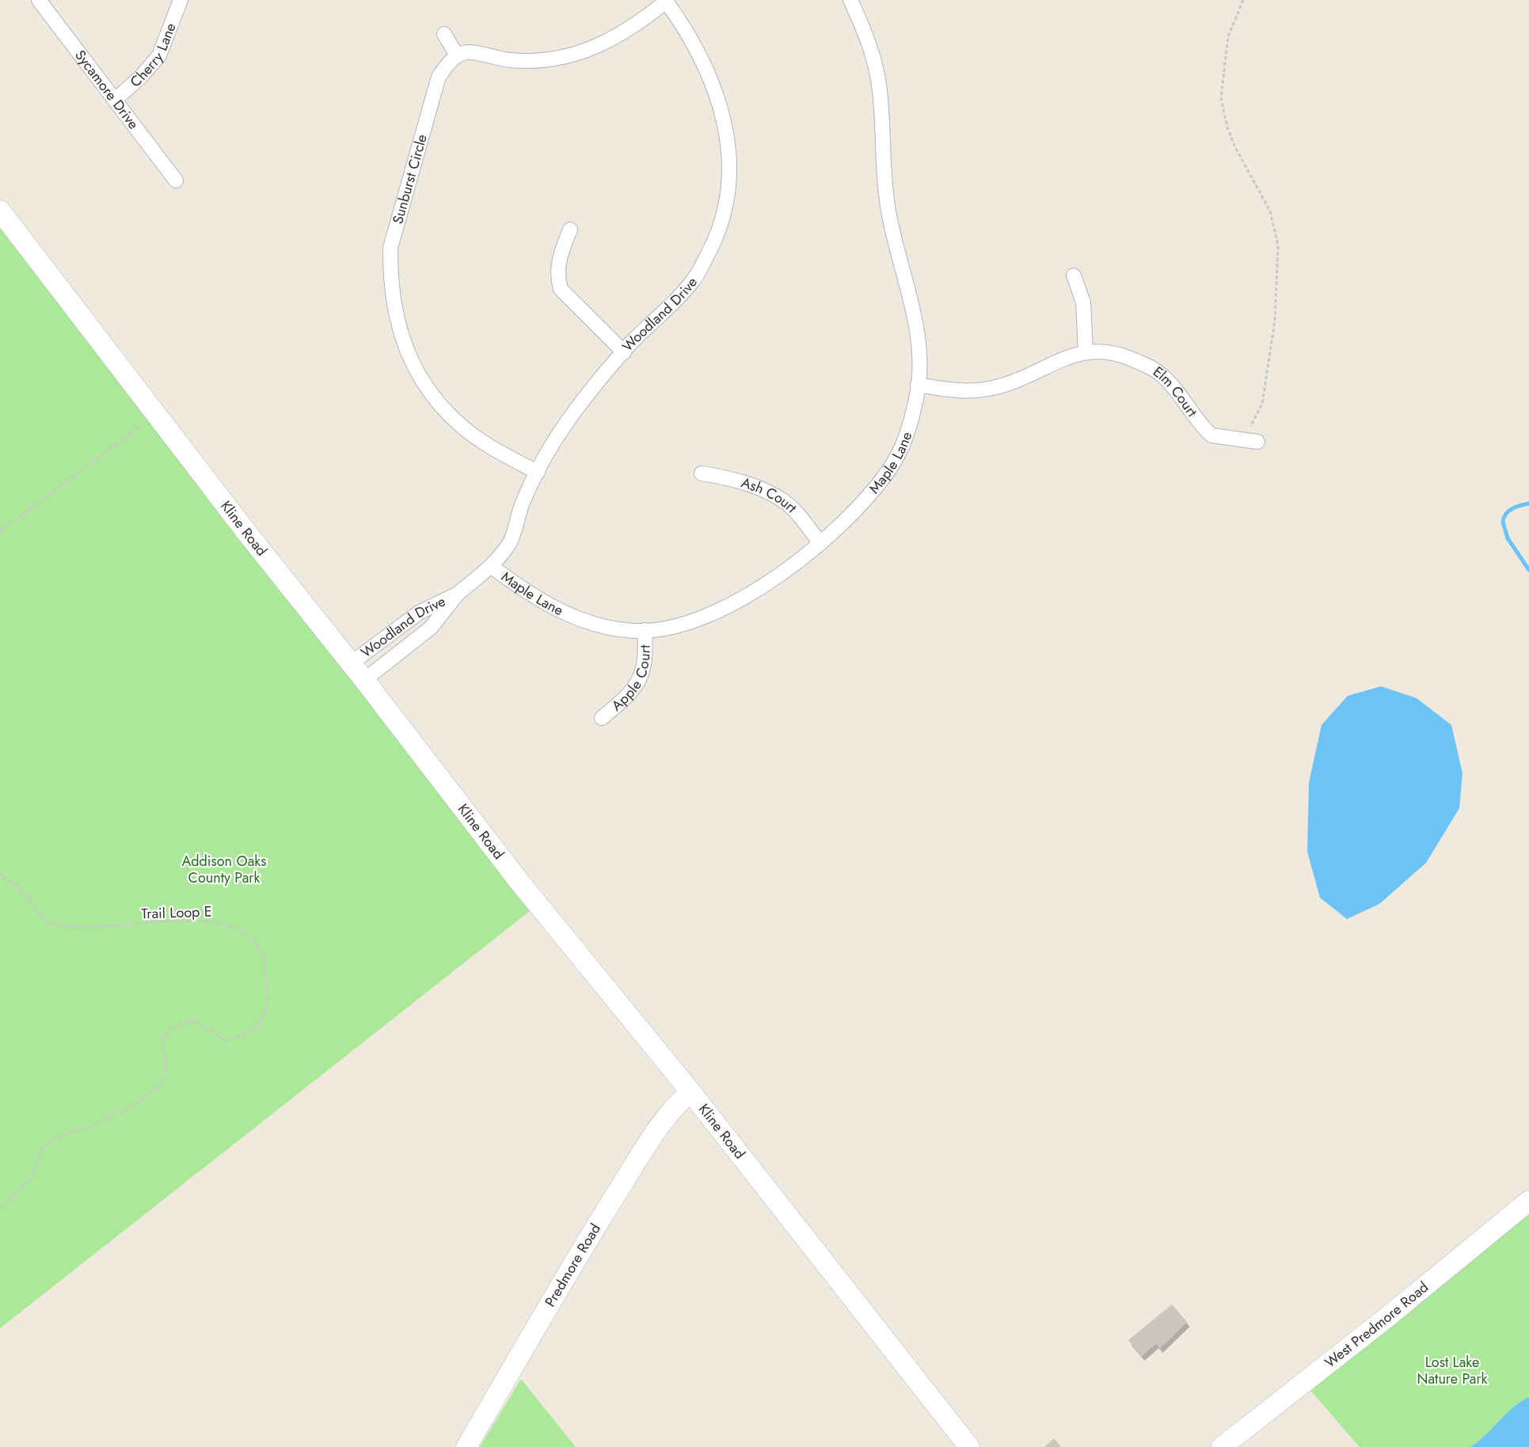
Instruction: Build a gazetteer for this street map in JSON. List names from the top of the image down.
{
  "streets": {
    "street": [
      "Cherry Lane",
      "Sycamore Drive",
      "Sunburst Circle",
      "Woodland Drive",
      "Elm Court",
      "Maple Lane",
      "Ash Court",
      "Kline Road",
      "Apple Court",
      "Predmore Road",
      "West Predmore Road"
    ],
    "path": ["Trail Loop E"]
  },
  "crossings": [
    ["Cherry Lane", "Sycamore Drive"],
    ["Sunburst Circle", "Woodland Drive"],
    ["Woodland Drive", "Maple Lane"],
    ["Woodland Drive", "Kline Road"],
    ["Elm Court", "Maple Lane"],
    ["Maple Lane", "Ash Court"],
    ["Maple Lane", "Apple Court"],
    ["Kline Road", "Predmore Road"]
  ],
  "parks": ["Addison Oaks County Park", "Lost Lake Nature Park"]
}
